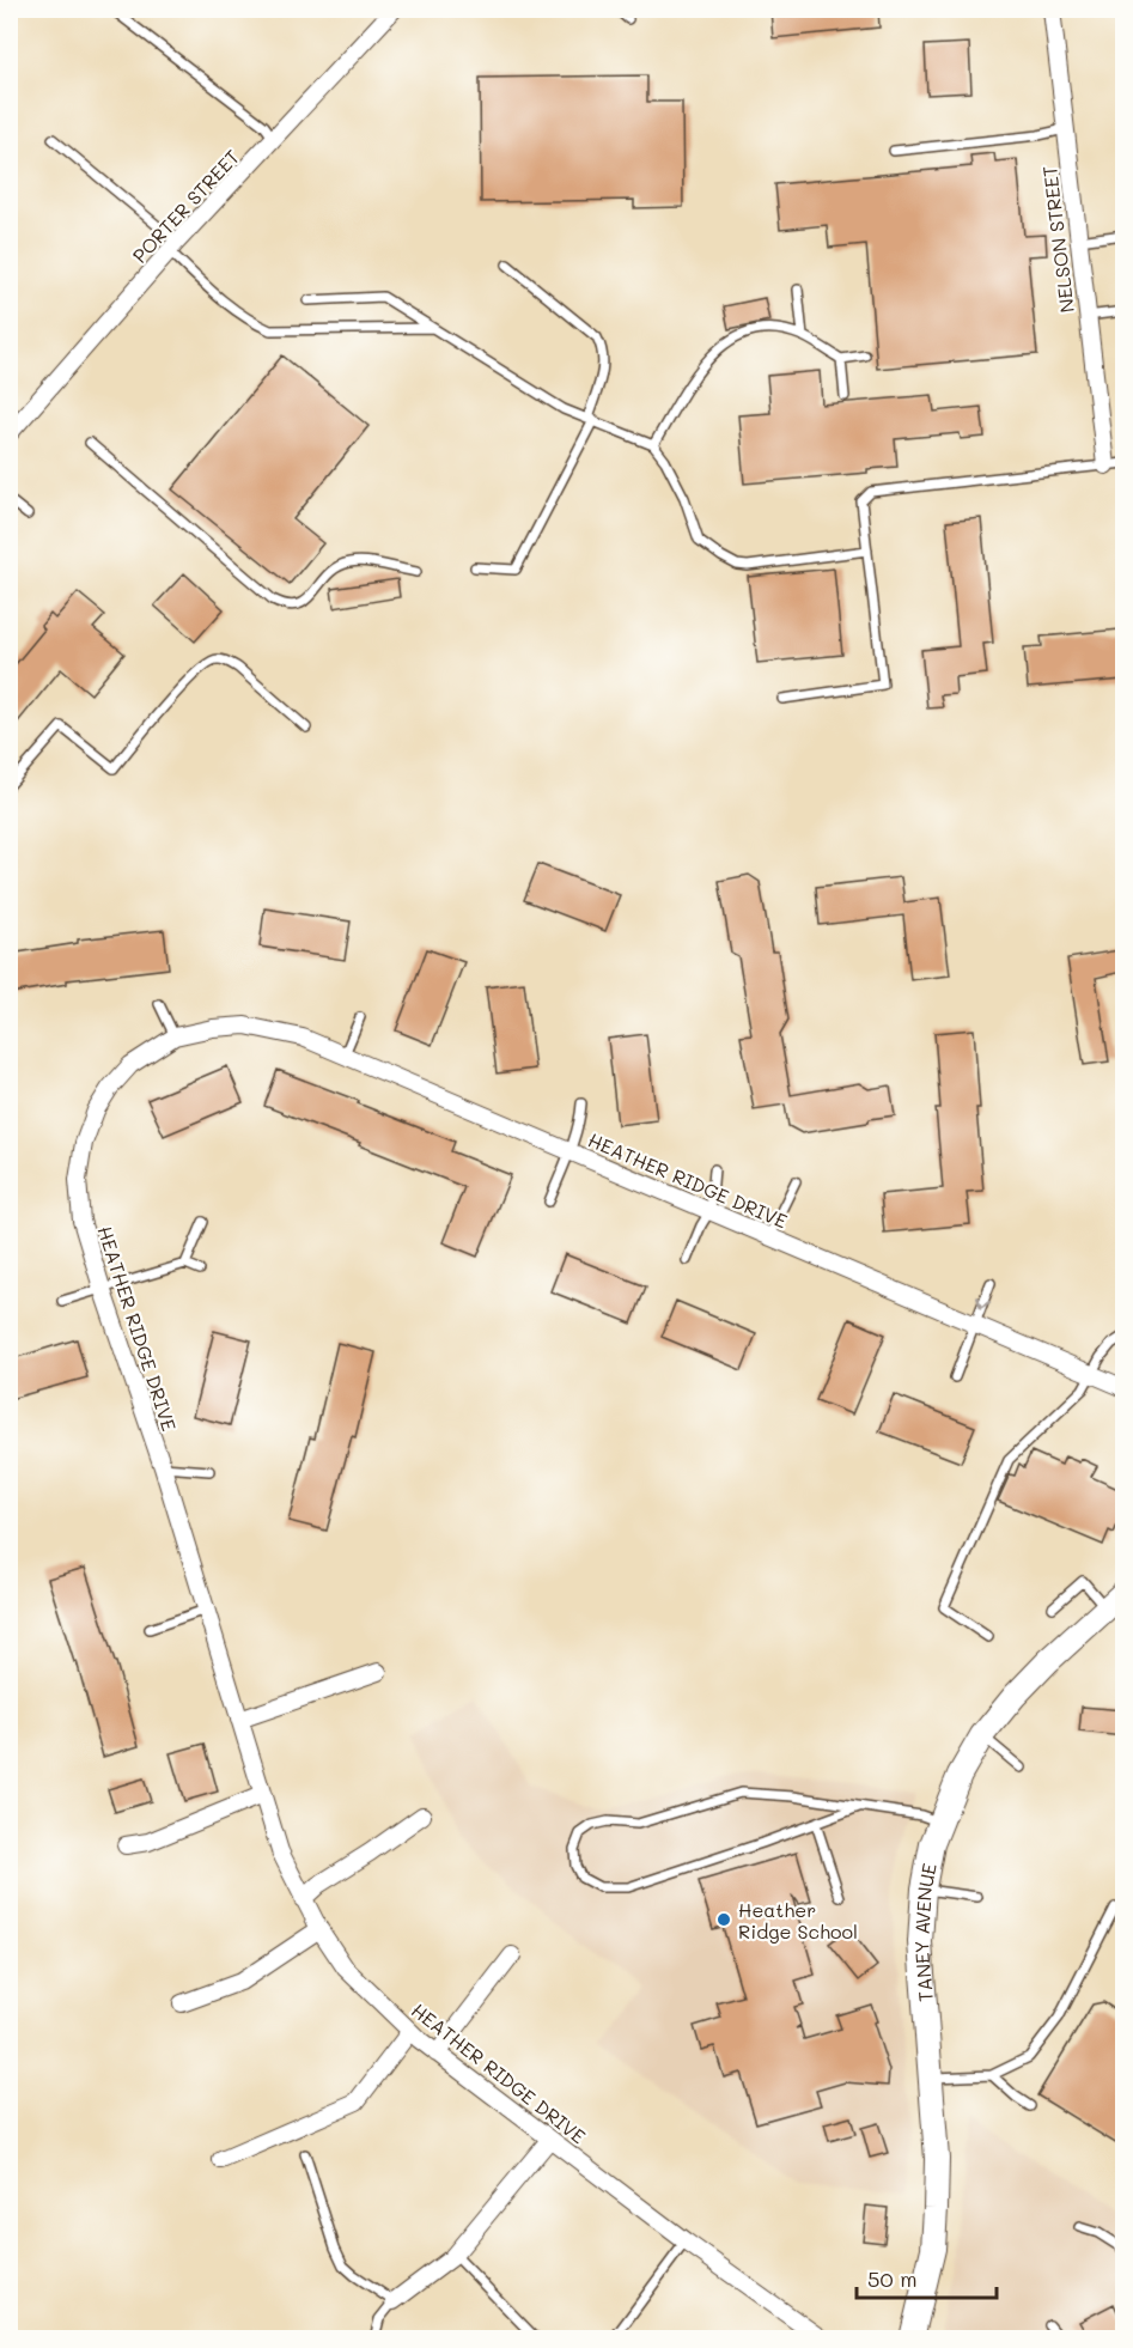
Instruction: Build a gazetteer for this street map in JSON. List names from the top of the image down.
{
  "streets": {
    "street": [
      "PORTER STREET",
      "NELSON STREET",
      "HEATHER RIDGE DRIVE",
      "TANEY AVENUE"
    ]
  },
  "places": ["Heather Ridge School"],
  "scale_bar": "50 m"
}
